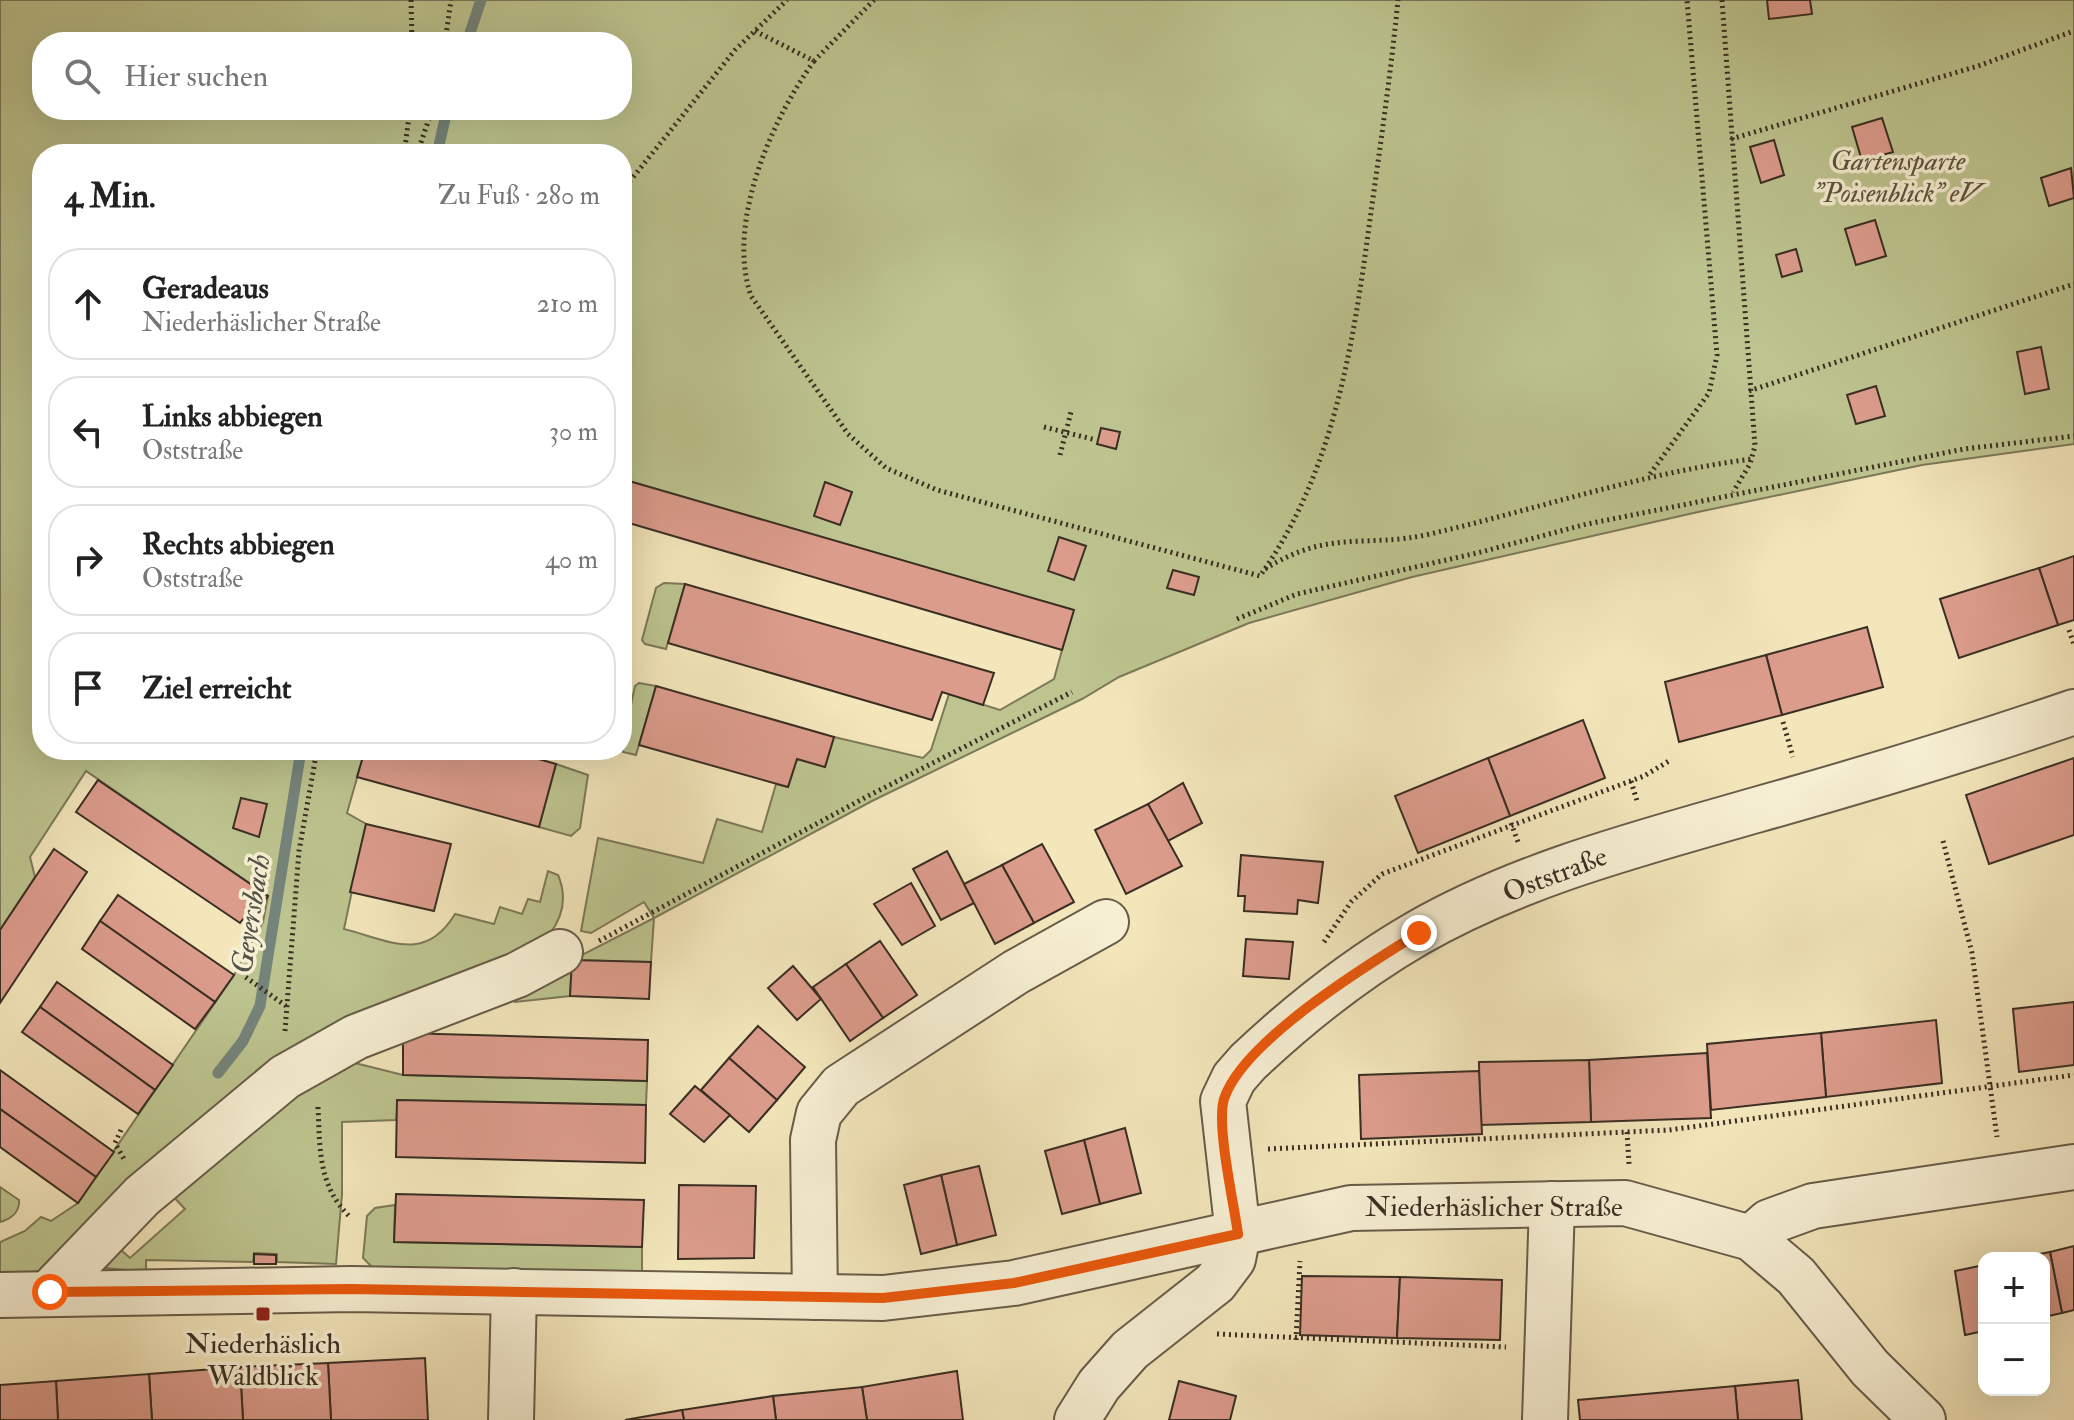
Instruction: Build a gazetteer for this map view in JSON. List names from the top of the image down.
{
  "streets": {
    "street": ["Oststraße", "Niederhäslicher Straße"]
  },
  "crossings": [
    ["Oststraße", "Niederhäslicher Straße"]
  ],
  "water": ["Geyersbach"],
  "parks": ["Gartensparte \"Poisenblick\" eV"],
  "places": {
    "transit": ["Niederhäslich Waldblick"]
  },
  "page": {
    "search": "Hier suchen",
    "heading": ["4 Min.", "Zu Fuß · 280 m"],
    "list": [
      ["Geradeaus", "Niederhäslicher Straße", "210 m"],
      ["Links abbiegen", "Oststraße", "30 m"],
      ["Rechts abbiegen", "Oststraße", "40 m"],
      "Ziel erreicht"
    ],
    "map_buttons": ["+", "−"]
  }
}
